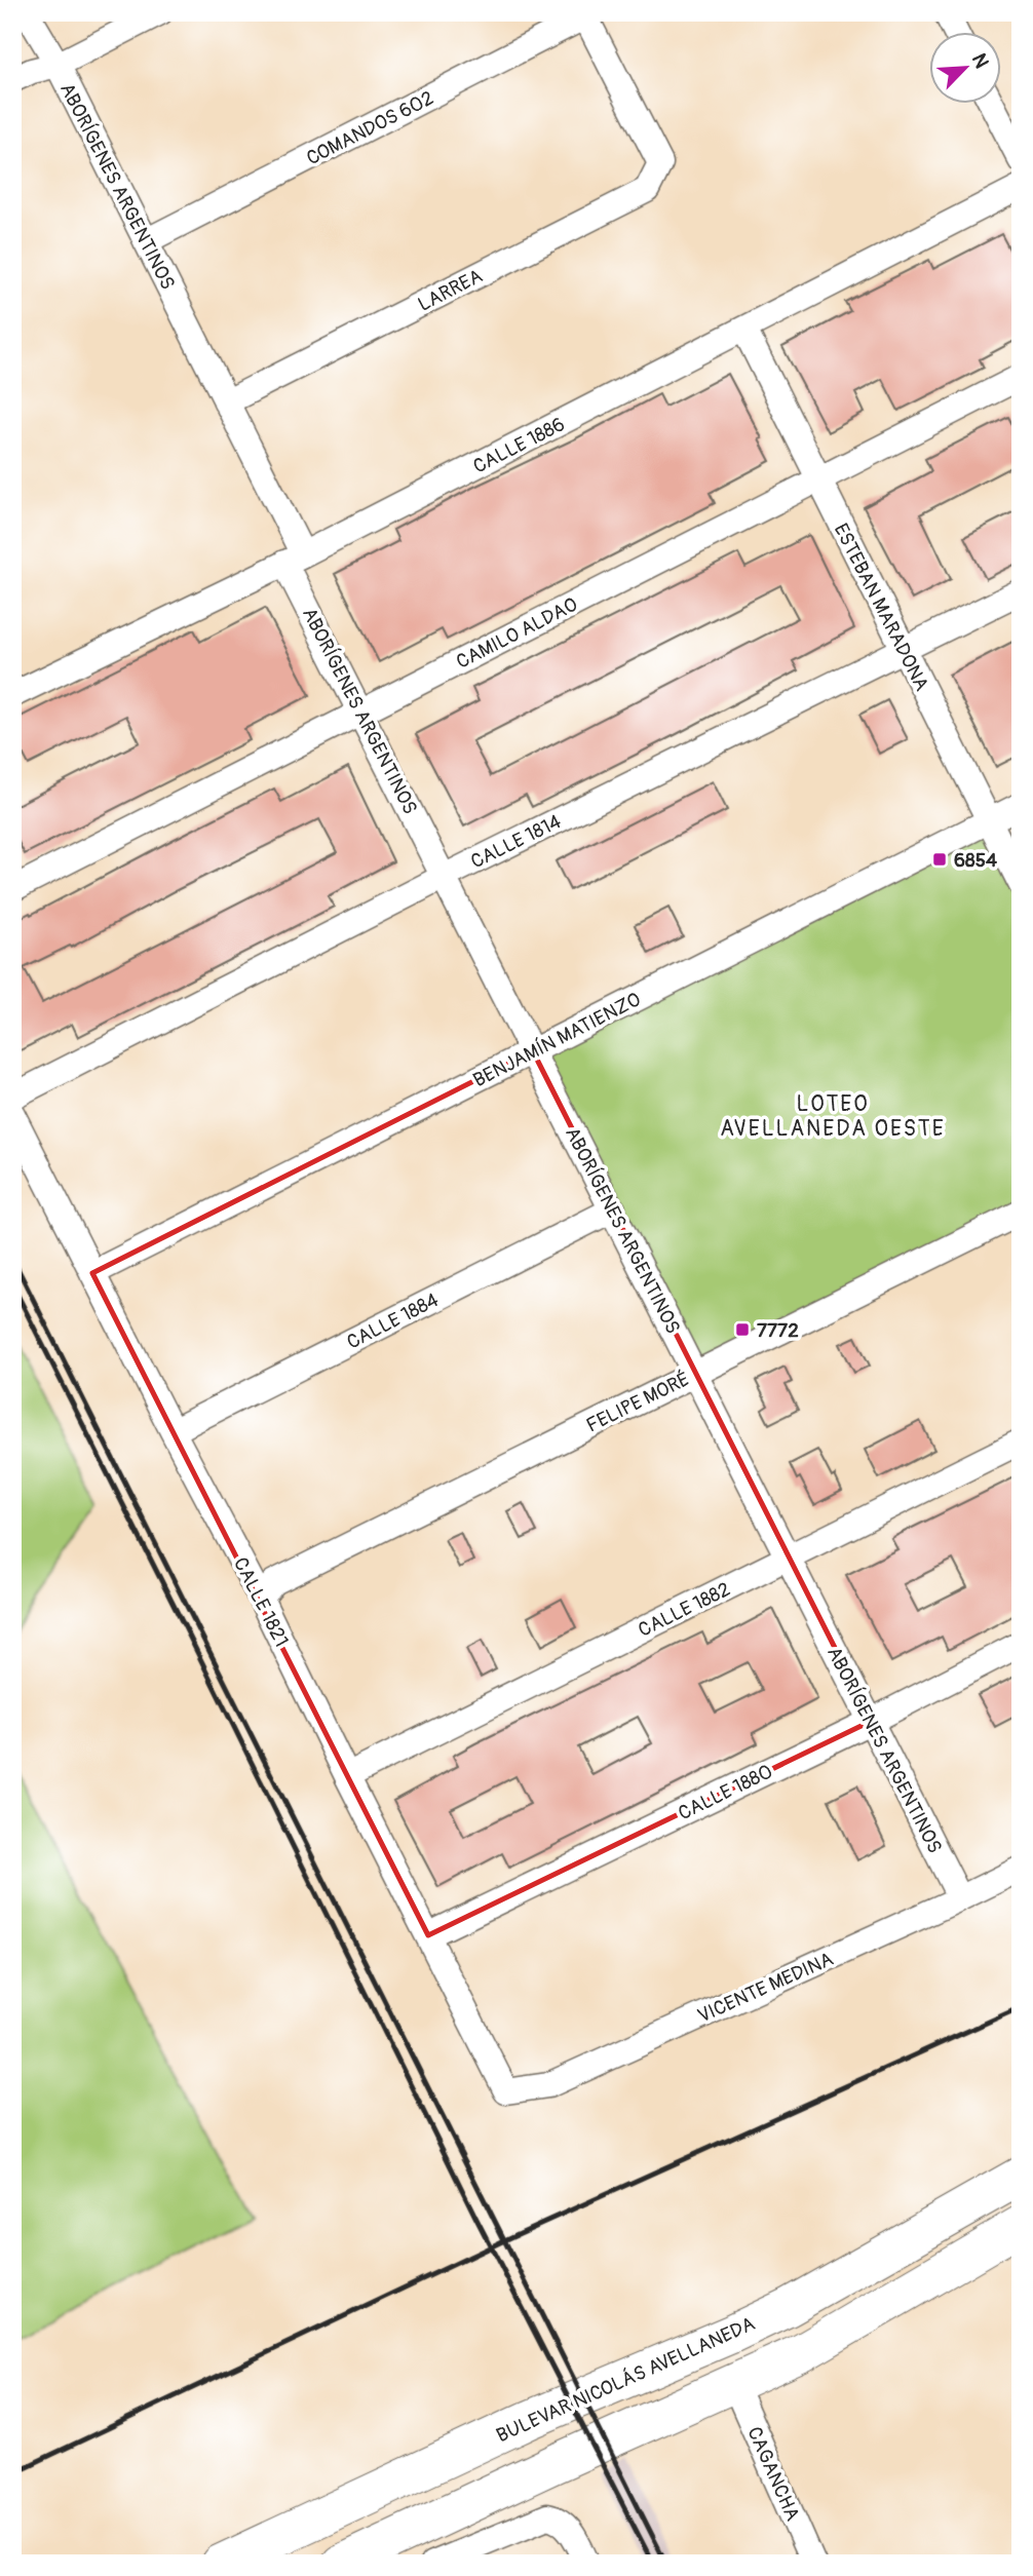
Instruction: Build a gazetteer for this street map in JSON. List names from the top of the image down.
{
  "streets": {
    "main road": ["BULEVAR NICOLÁS AVELLANEDA"],
    "street": [
      "COMANDOS 602",
      "ABORÍGENES ARGENTINOS",
      "LARREA",
      "CALLE 1886",
      "ESTEBAN MARADONA",
      "CAMILO ALDAO",
      "CALLE 1814",
      "BENJAMÍN MATIENZO",
      "CALLE 1884",
      "FELIPE MORÉ",
      "CALLE 1821",
      "CALLE 1882",
      "CALLE 1880",
      "VICENTE MEDINA",
      "CAGANCHA"
    ]
  },
  "crossings": [
    ["COMANDOS 602", "ABORÍGENES ARGENTINOS"],
    ["COMANDOS 602", "LARREA"],
    ["ABORÍGENES ARGENTINOS", "LARREA"],
    ["ABORÍGENES ARGENTINOS", "CALLE 1886"],
    ["ABORÍGENES ARGENTINOS", "CAMILO ALDAO"],
    ["ABORÍGENES ARGENTINOS", "CALLE 1814"],
    ["ABORÍGENES ARGENTINOS", "BENJAMÍN MATIENZO"],
    ["ABORÍGENES ARGENTINOS", "CALLE 1884"],
    ["ABORÍGENES ARGENTINOS", "FELIPE MORÉ"],
    ["ABORÍGENES ARGENTINOS", "CALLE 1882"],
    ["ABORÍGENES ARGENTINOS", "CALLE 1880"],
    ["ABORÍGENES ARGENTINOS", "VICENTE MEDINA"],
    ["CALLE 1886", "ESTEBAN MARADONA"],
    ["ESTEBAN MARADONA", "CAMILO ALDAO"],
    ["ESTEBAN MARADONA", "CALLE 1814"],
    ["ESTEBAN MARADONA", "BENJAMÍN MATIENZO"],
    ["BENJAMÍN MATIENZO", "CALLE 1821"],
    ["CALLE 1884", "CALLE 1821"],
    ["FELIPE MORÉ", "CALLE 1821"],
    ["CALLE 1821", "CALLE 1882"],
    ["CALLE 1821", "CALLE 1880"],
    ["CALLE 1821", "VICENTE MEDINA"]
  ],
  "districts": ["LOTEO AVELLANEDA OESTE"],
  "places": {
    "transit": ["6854", "7772"]
  },
  "north": "top right"
}
